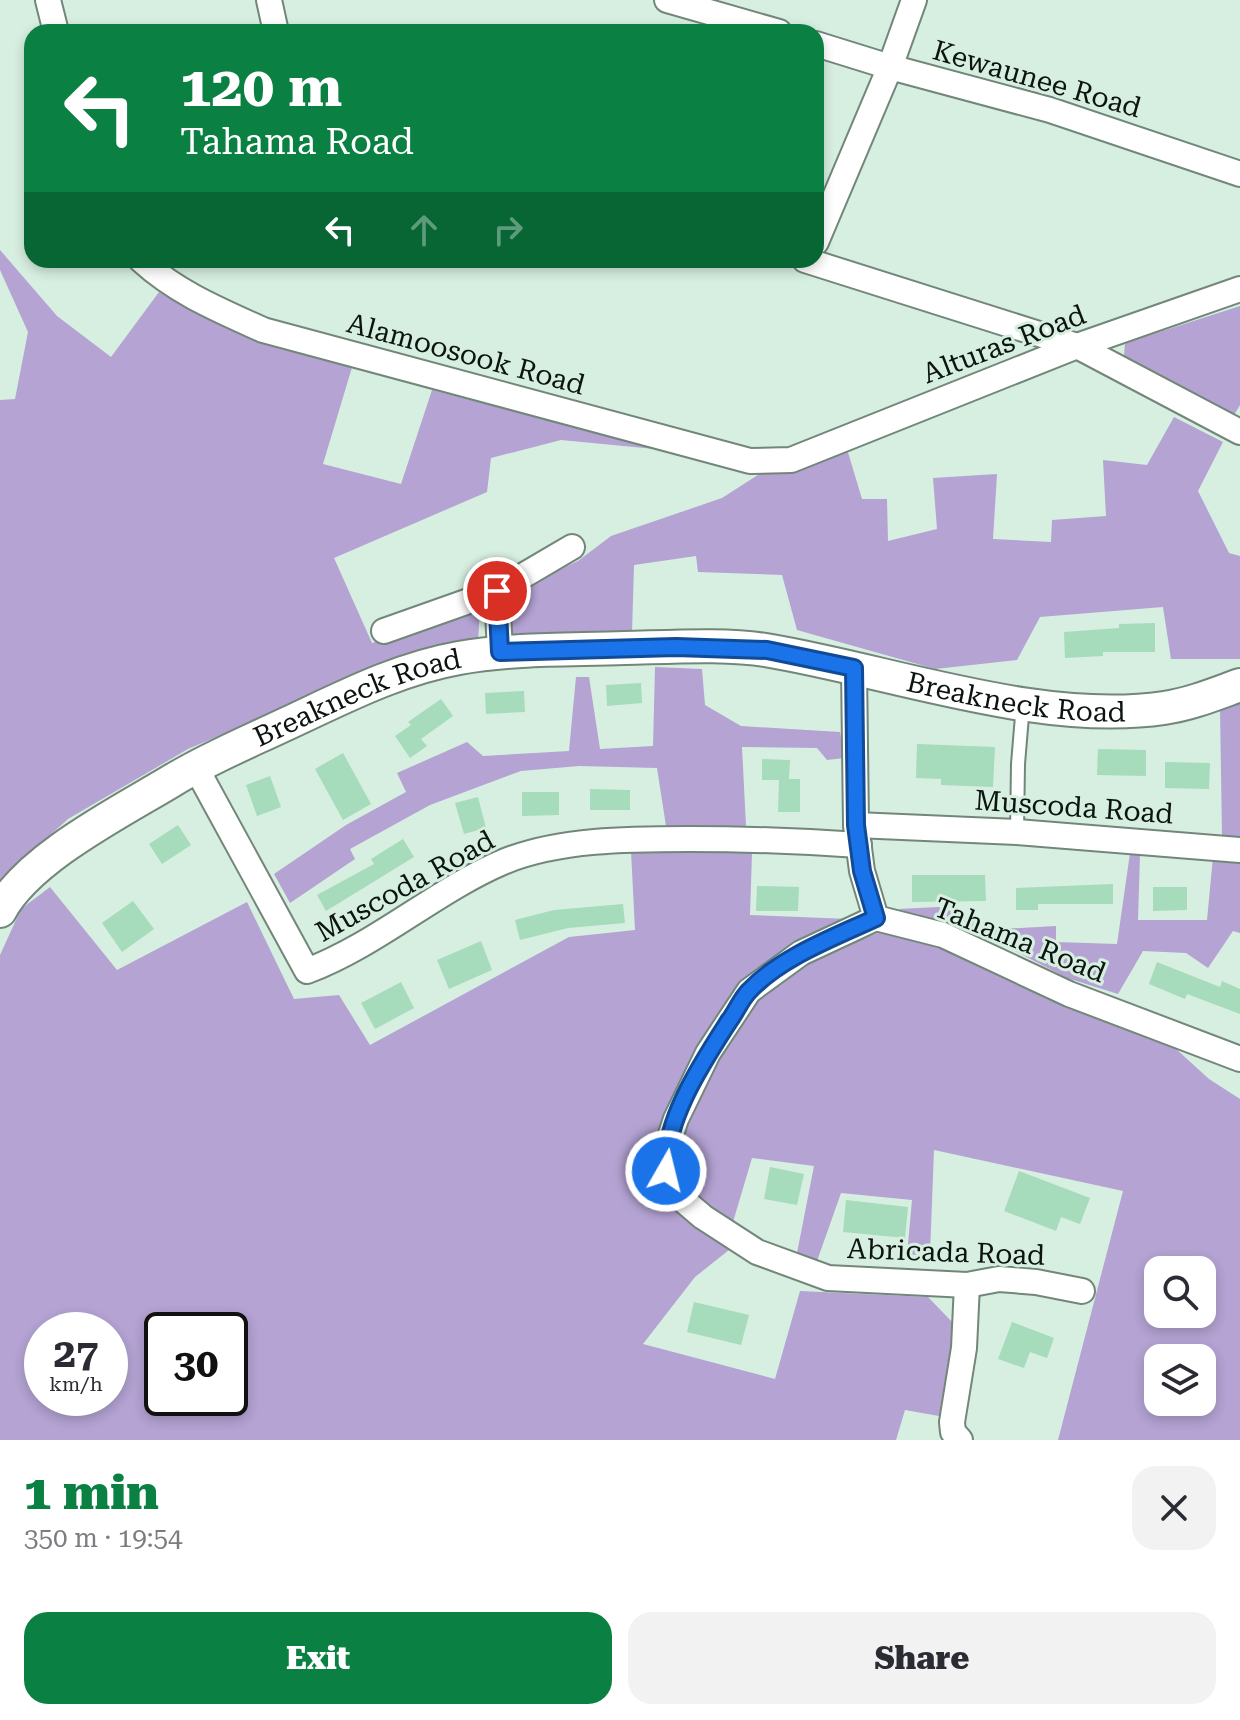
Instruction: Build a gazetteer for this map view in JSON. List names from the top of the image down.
{
  "streets": {
    "street": [
      "Kewaunee Road",
      "Alturas Road",
      "Alamoosook Road",
      "Breakneck Road",
      "Muscoda Road",
      "Tahama Road",
      "Abricada Road"
    ]
  },
  "crossings": [
    ["Alturas Road", "Alamoosook Road"],
    ["Breakneck Road", "Muscoda Road"],
    ["Tahama Road", "Abricada Road"]
  ],
  "page": {
    "turn": ["120 m", "Tahama Road"],
    "speed": "27 km/h",
    "limit": "30",
    "heading": ["1 min", "350 m · 19:54"],
    "buttons": ["Exit", "Share"]
  }
}
